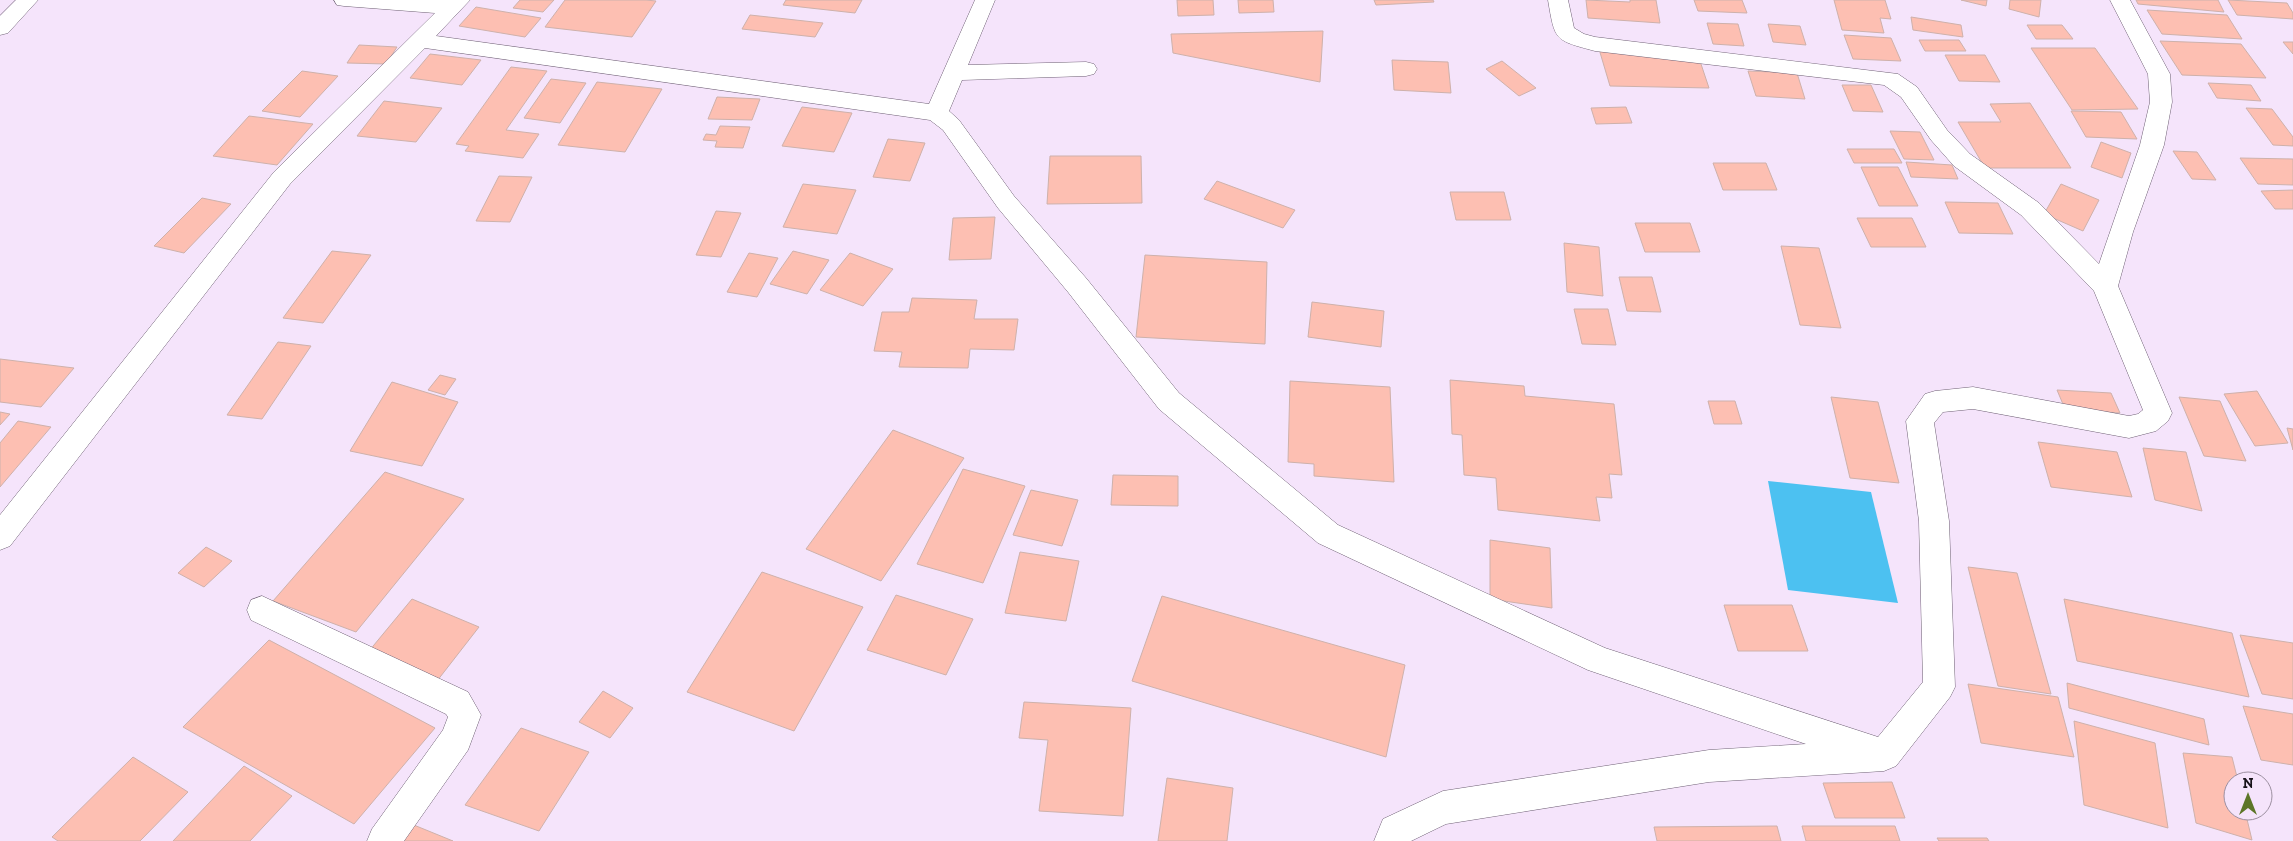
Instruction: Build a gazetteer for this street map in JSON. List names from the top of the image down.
{
  "north": "top"
}
